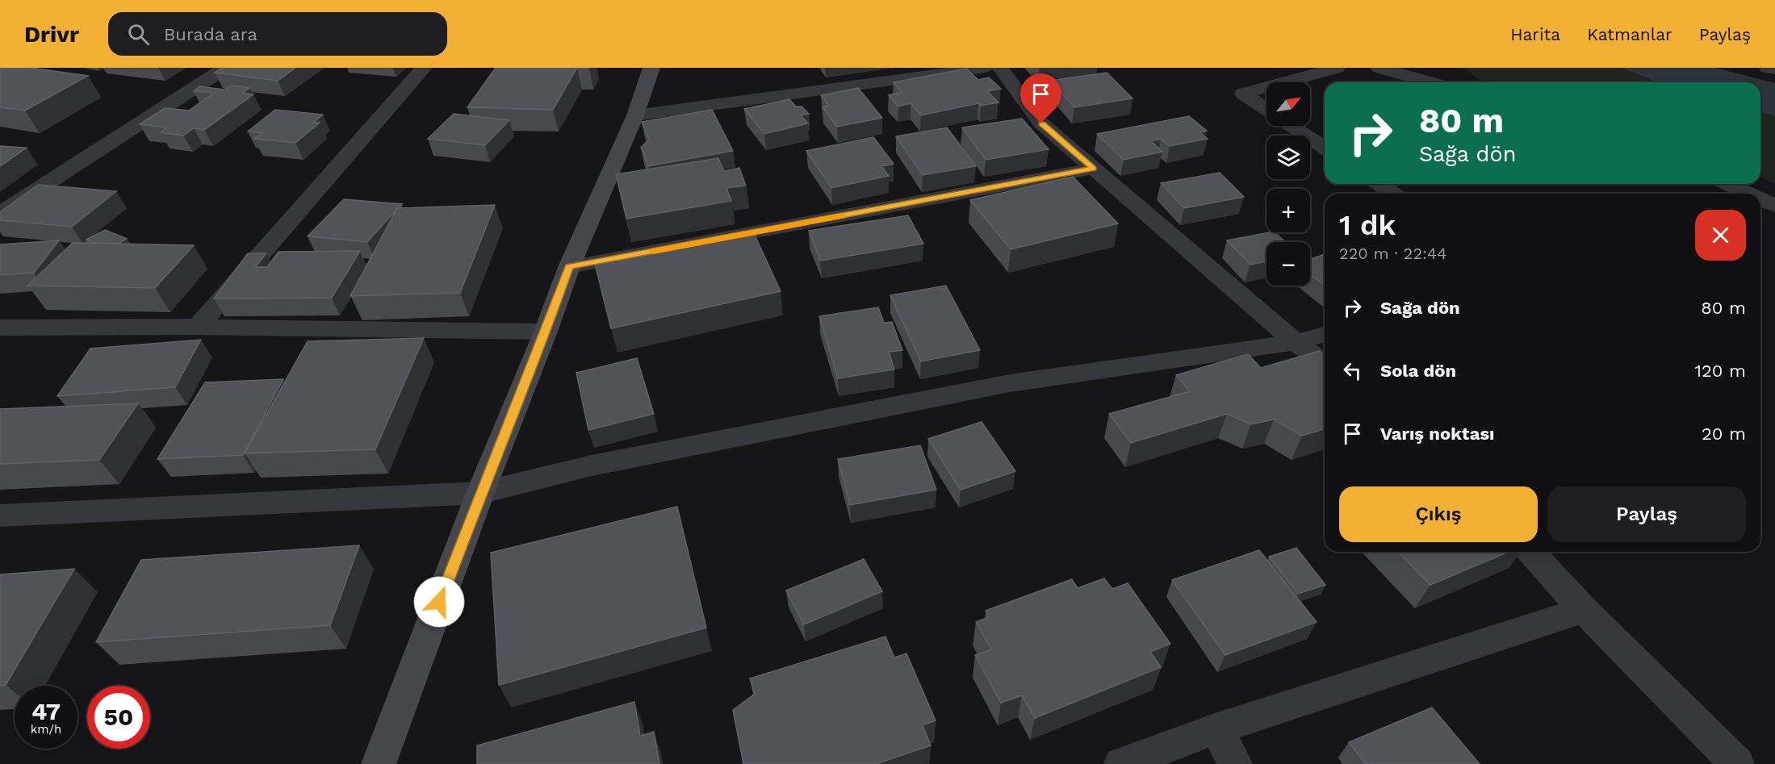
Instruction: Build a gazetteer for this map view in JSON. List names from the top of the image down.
{
  "north": "top right",
  "page": {
    "header": "Drivr",
    "search": "Burada ara",
    "nav": ["Harita", "Katmanlar", "Paylaş"],
    "map_buttons": ["+", "−"],
    "turn": ["80 m", "Sağa dön"],
    "heading": ["1 dk", "220 m · 22:44"],
    "list": [
      {
        "name": "Sağa dön",
        "value": "80 m"
      },
      {
        "name": "Sola dön",
        "value": "120 m"
      },
      {
        "name": "Varış noktası",
        "value": "20 m"
      }
    ],
    "buttons": ["Çıkış", "Paylaş"],
    "speed": "47 km/h",
    "limit": "50"
  }
}
